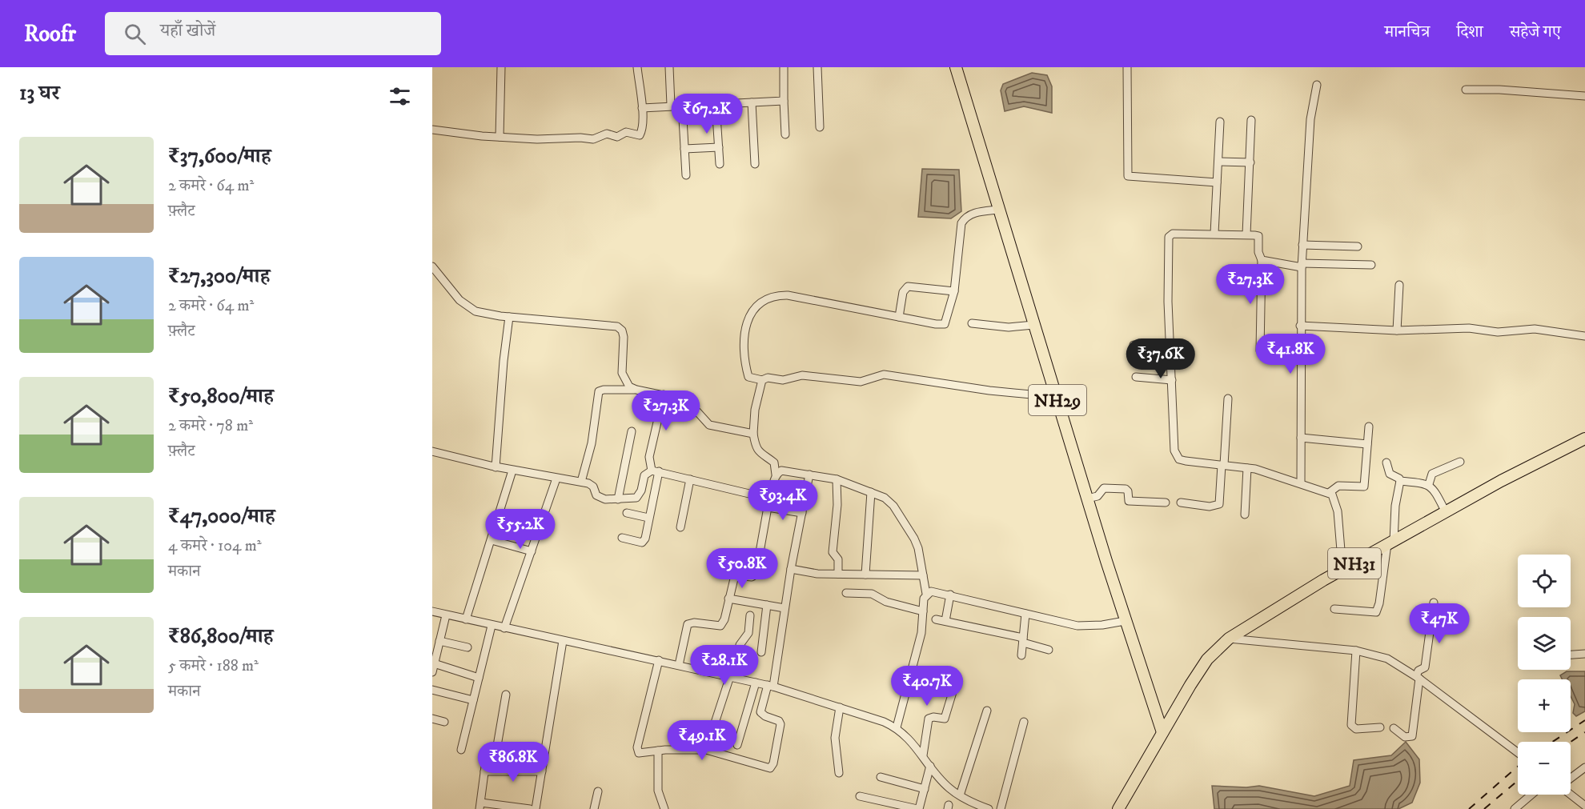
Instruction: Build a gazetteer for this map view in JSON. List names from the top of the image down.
{
  "streets": {
    "highway": ["NH29", "NH31"]
  },
  "crossings": [
    ["NH29", "NH31"]
  ],
  "page": {
    "header": "Roofr",
    "search": "यहाँ खोजें",
    "nav": ["मानचित्र", "दिशा", "सहेजे गए"],
    "heading": "13 घर",
    "price": [
      "₹67.2K",
      "₹27.3K",
      "₹41.8K",
      "₹37.6K",
      "₹27.3K",
      "₹93.4K",
      "₹55.2K",
      "₹50.8K",
      "₹47K",
      "₹28.1K",
      "₹40.7K",
      "₹49.1K",
      "₹86.8K"
    ],
    "list": [
      {
        "name": "₹37,600/माह",
        "note": "2 कमरे · 64 m² · फ़्लैट"
      },
      {
        "name": "₹27,300/माह",
        "note": "2 कमरे · 64 m² · फ़्लैट"
      },
      {
        "name": "₹50,800/माह",
        "note": "2 कमरे · 78 m² · फ़्लैट"
      },
      {
        "name": "₹47,000/माह",
        "note": "4 कमरे · 104 m² · मकान"
      },
      {
        "name": "₹86,800/माह",
        "note": "5 कमरे · 188 m² · मकान"
      }
    ],
    "map_buttons": ["+", "−"]
  }
}
